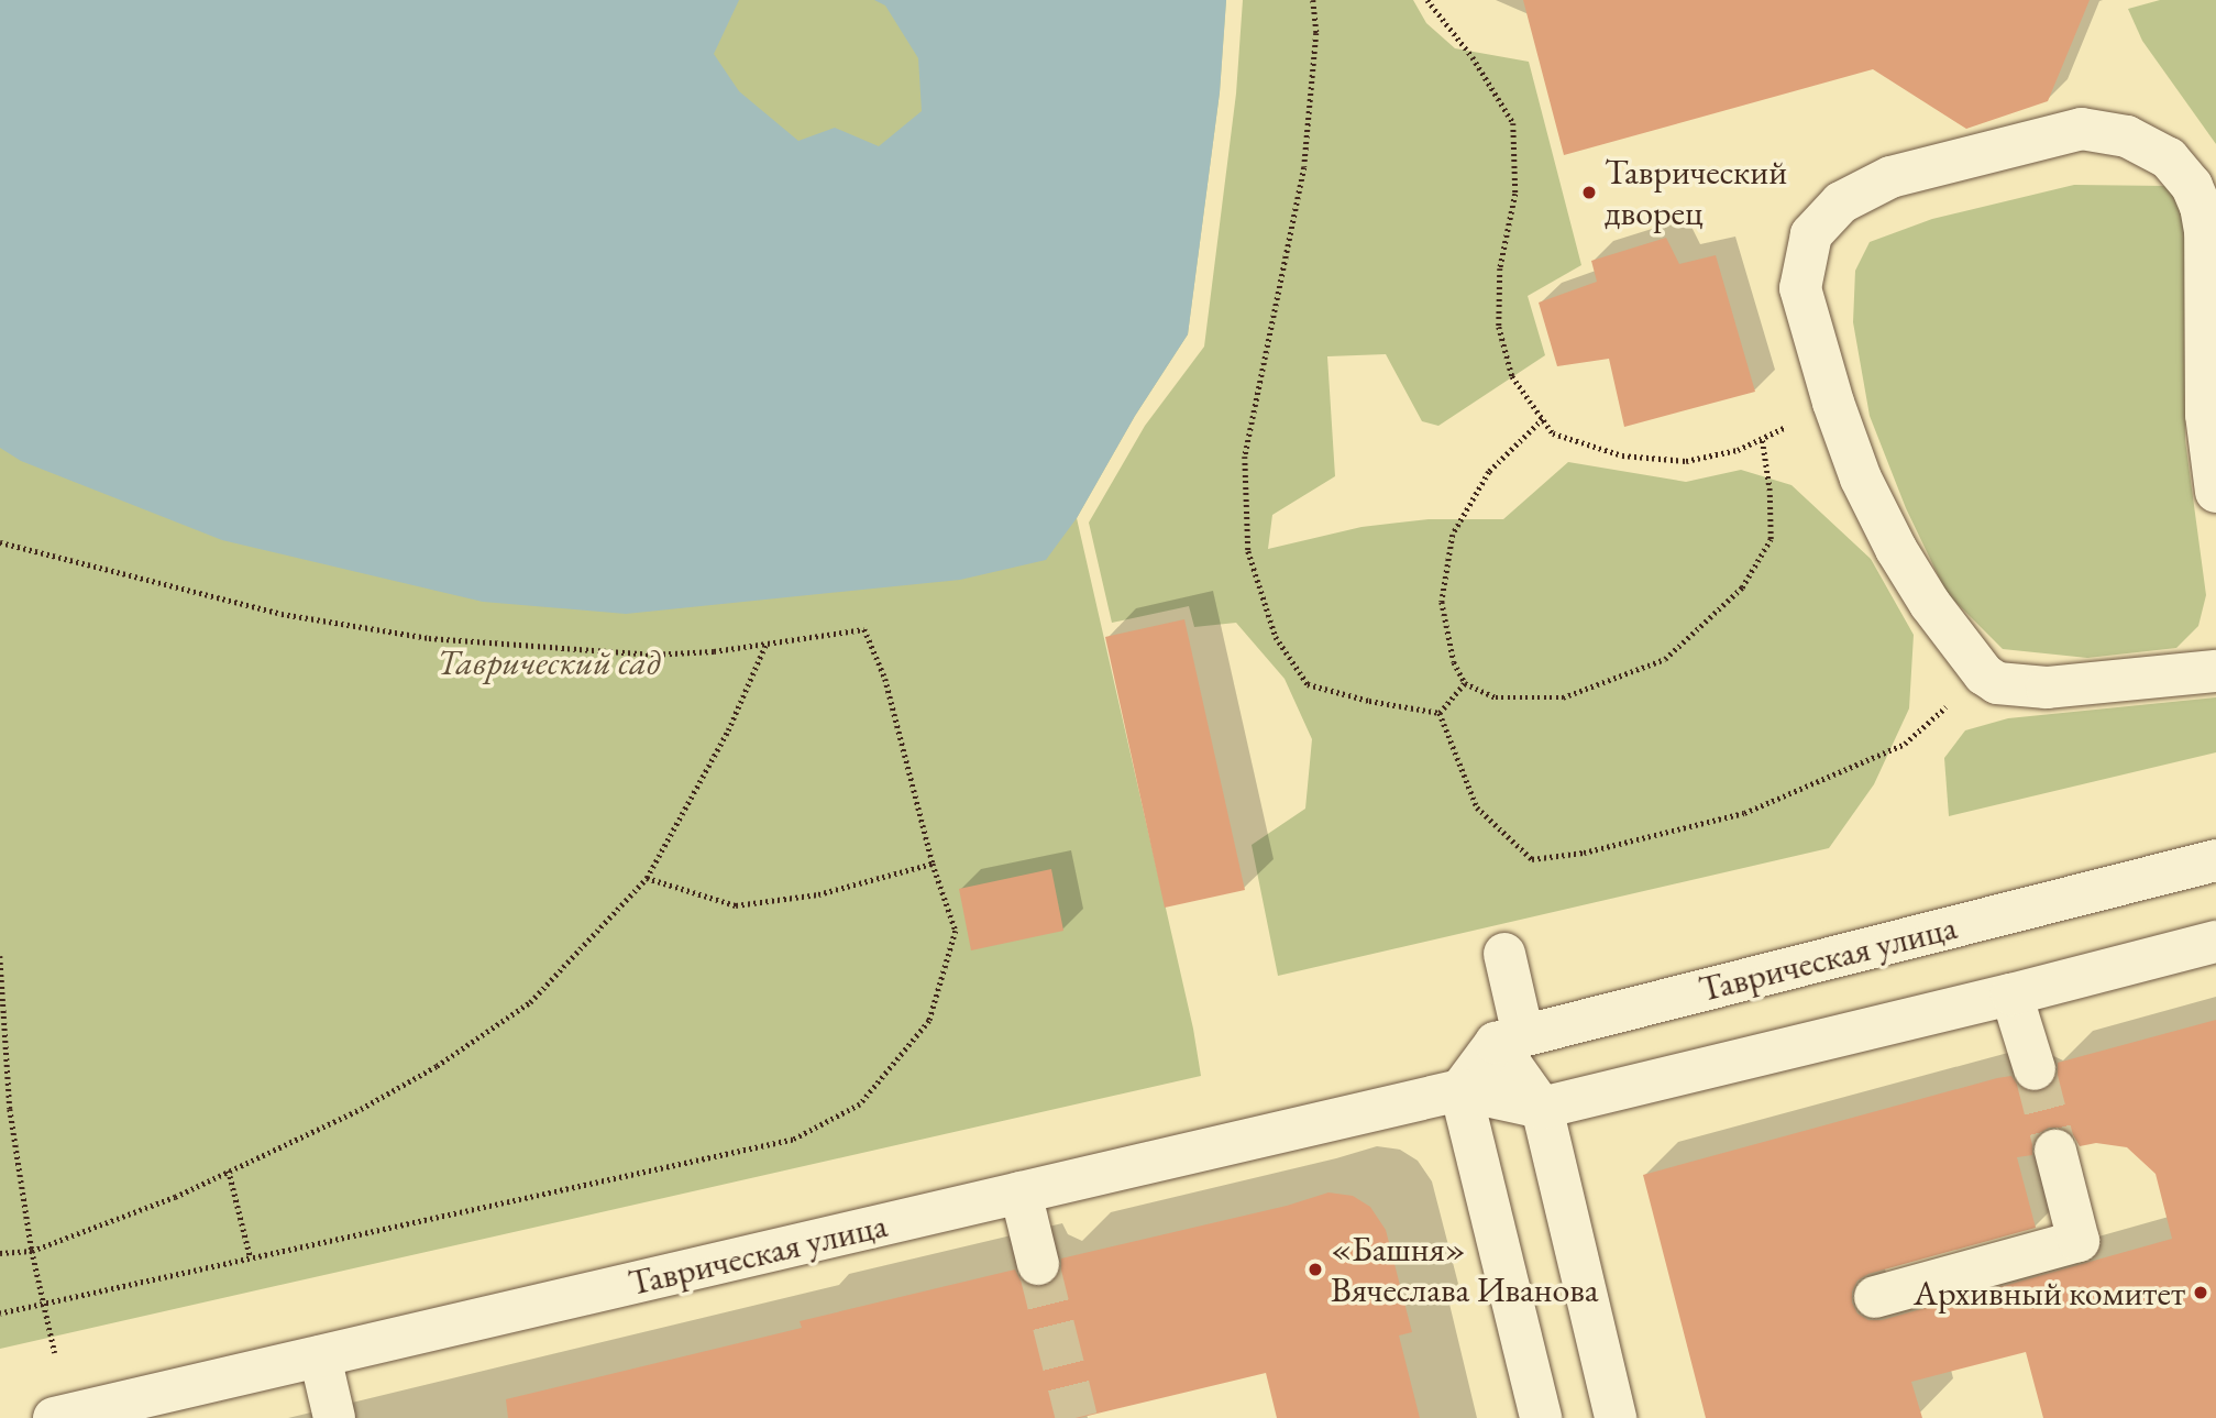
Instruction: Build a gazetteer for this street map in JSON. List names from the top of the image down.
{
  "streets": {
    "street": ["Таврическая улица"]
  },
  "parks": ["Таврический сад"],
  "places": ["Таврический дворец", "«Башня» Вячеслава Иванова", "Архивный комитет"]
}
